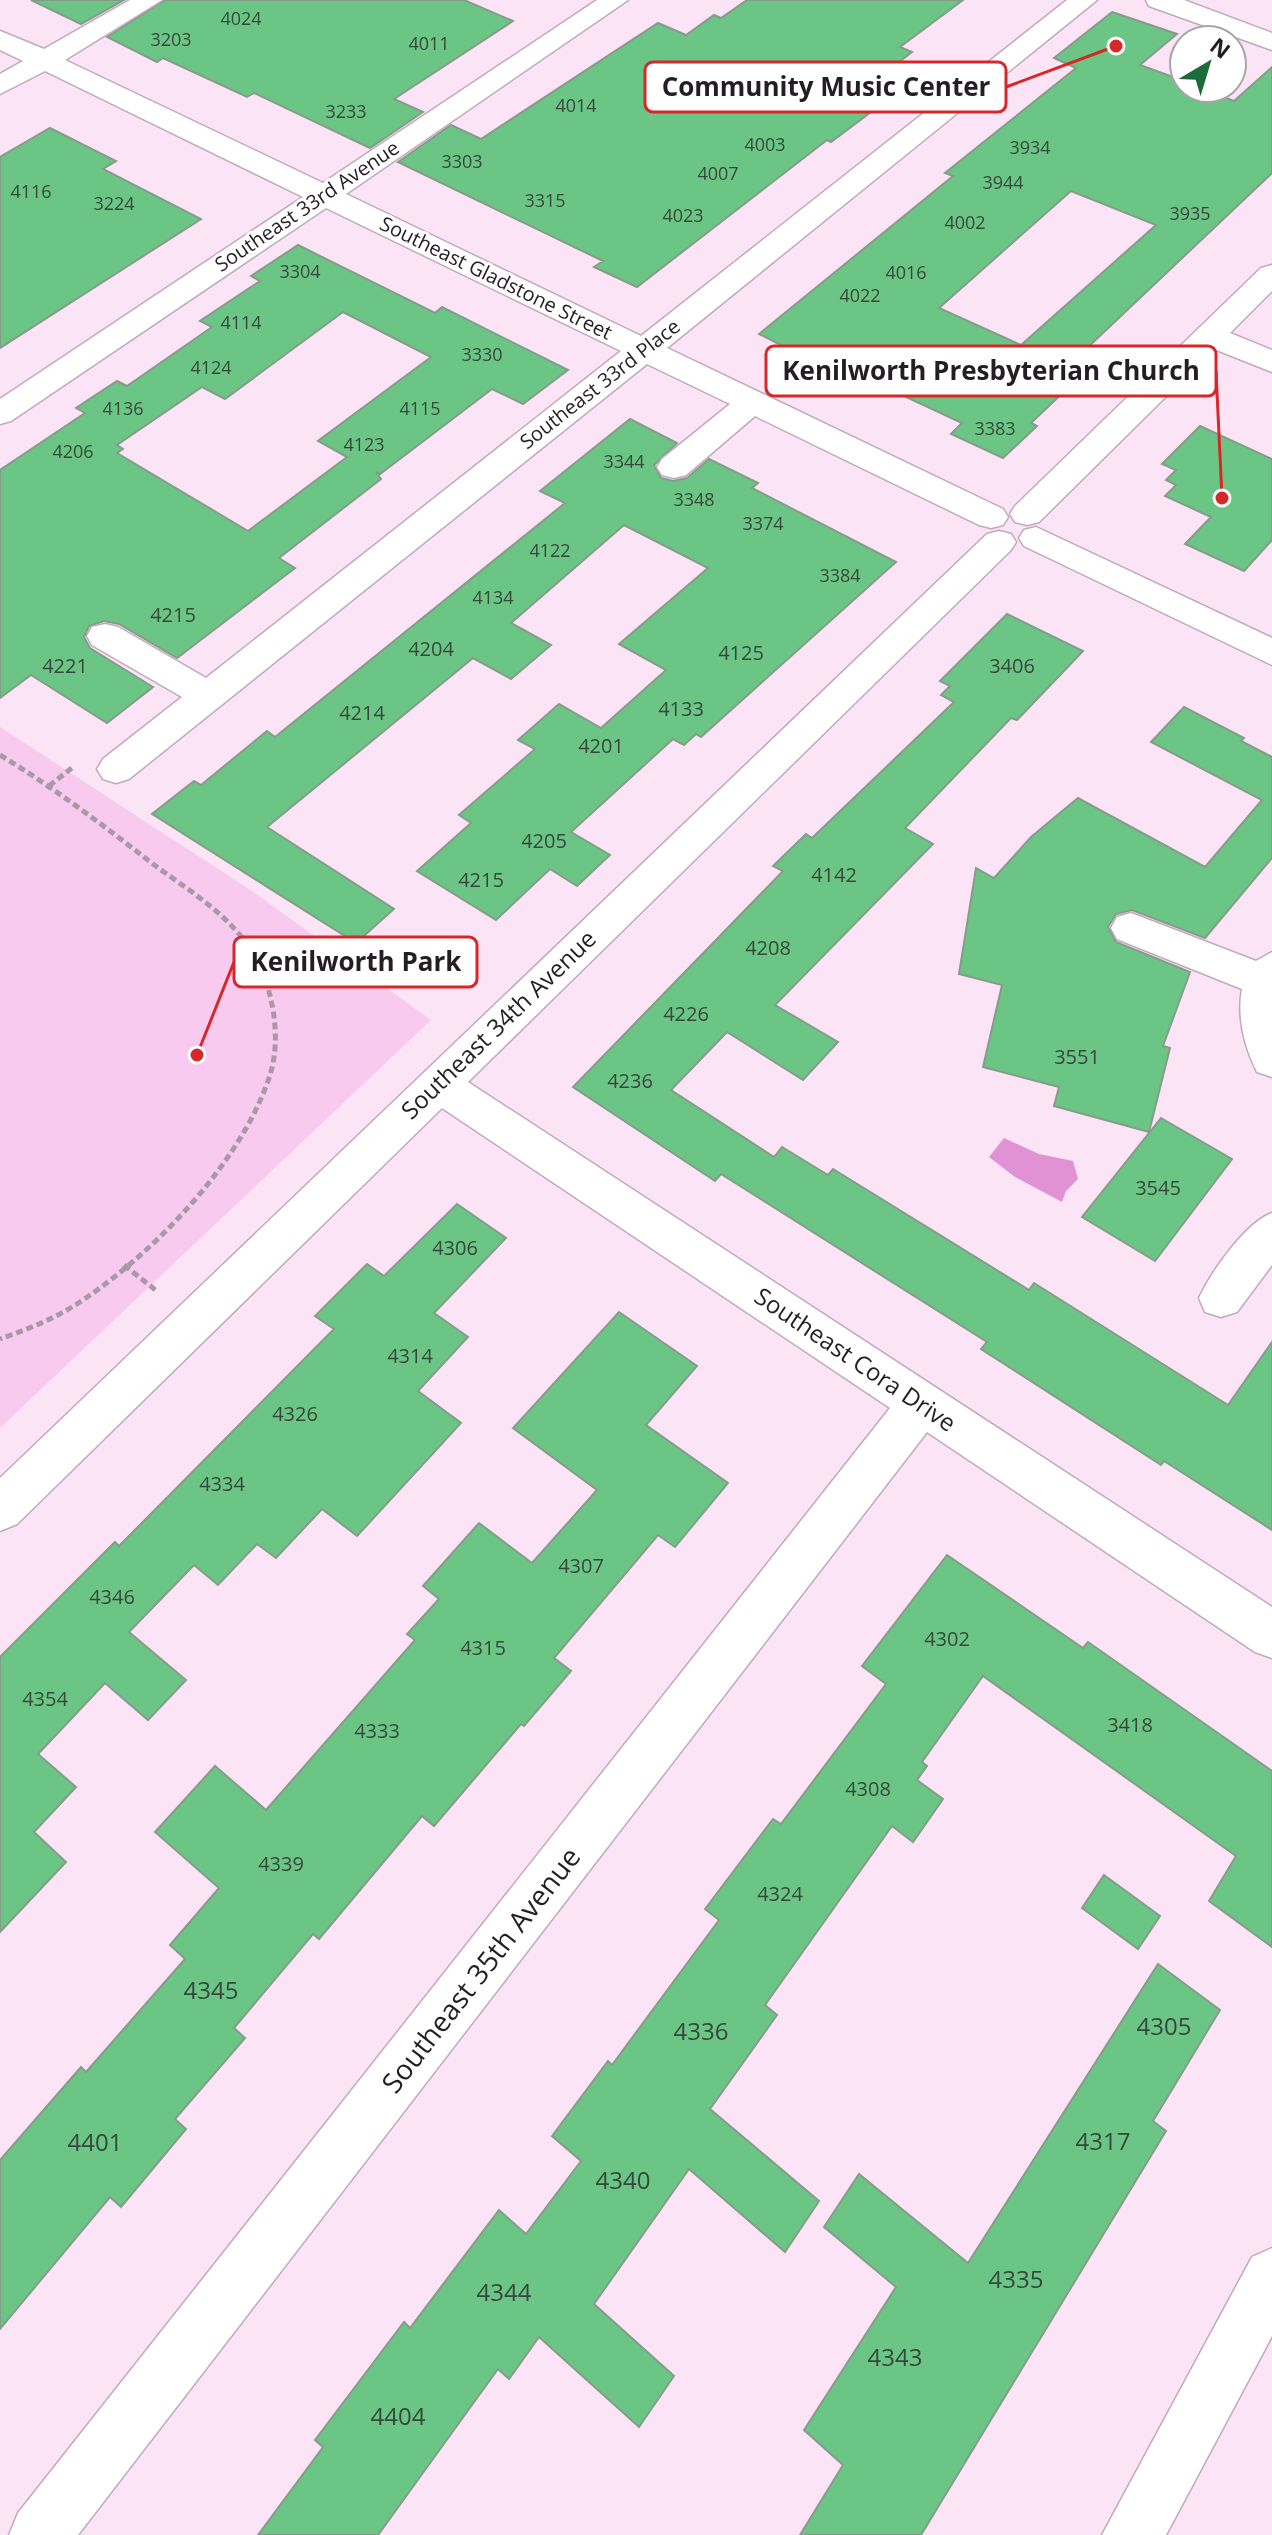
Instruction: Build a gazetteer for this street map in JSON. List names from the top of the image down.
{
  "streets": {
    "street": [
      "Southeast 33rd Avenue",
      "Southeast Gladstone Street",
      "Southeast 33rd Place",
      "Southeast 34th Avenue",
      "Southeast Cora Drive",
      "Southeast 35th Avenue"
    ]
  },
  "crossings": [
    ["Southeast 33rd Avenue", "Southeast Gladstone Street"],
    ["Southeast Gladstone Street", "Southeast 33rd Place"],
    ["Southeast Gladstone Street", "Southeast 34th Avenue"],
    ["Southeast 34th Avenue", "Southeast Cora Drive"],
    ["Southeast Cora Drive", "Southeast 35th Avenue"]
  ],
  "places": ["Community Music Center", "Kenilworth Presbyterian Church", "Kenilworth Park"],
  "house_numbers": [
    "4024",
    "3203",
    "4011",
    "4014",
    "3233",
    "4003",
    "3934",
    "3303",
    "4007",
    "3944",
    "4116",
    "3315",
    "3224",
    "3935",
    "4023",
    "4002",
    "3304",
    "4016",
    "4022",
    "4114",
    "3330",
    "4124",
    "4136",
    "4115",
    "3383",
    "4123",
    "4206",
    "3344",
    "3348",
    "3374",
    "4122",
    "3384",
    "4134",
    "4215",
    "4204",
    "4125",
    "4221",
    "3406",
    "4133",
    "4214",
    "4201",
    "4205",
    "4142",
    "4215",
    "4208",
    "4226",
    "3551",
    "4236",
    "3545",
    "4306",
    "4314",
    "4326",
    "4334",
    "4307",
    "4346",
    "4302",
    "4315",
    "4354",
    "3418",
    "4333",
    "4308",
    "4339",
    "4324",
    "4345",
    "4305",
    "4336",
    "4317",
    "4401",
    "4340",
    "4335",
    "4344",
    "4343",
    "4404"
  ],
  "north": "top right"
}
